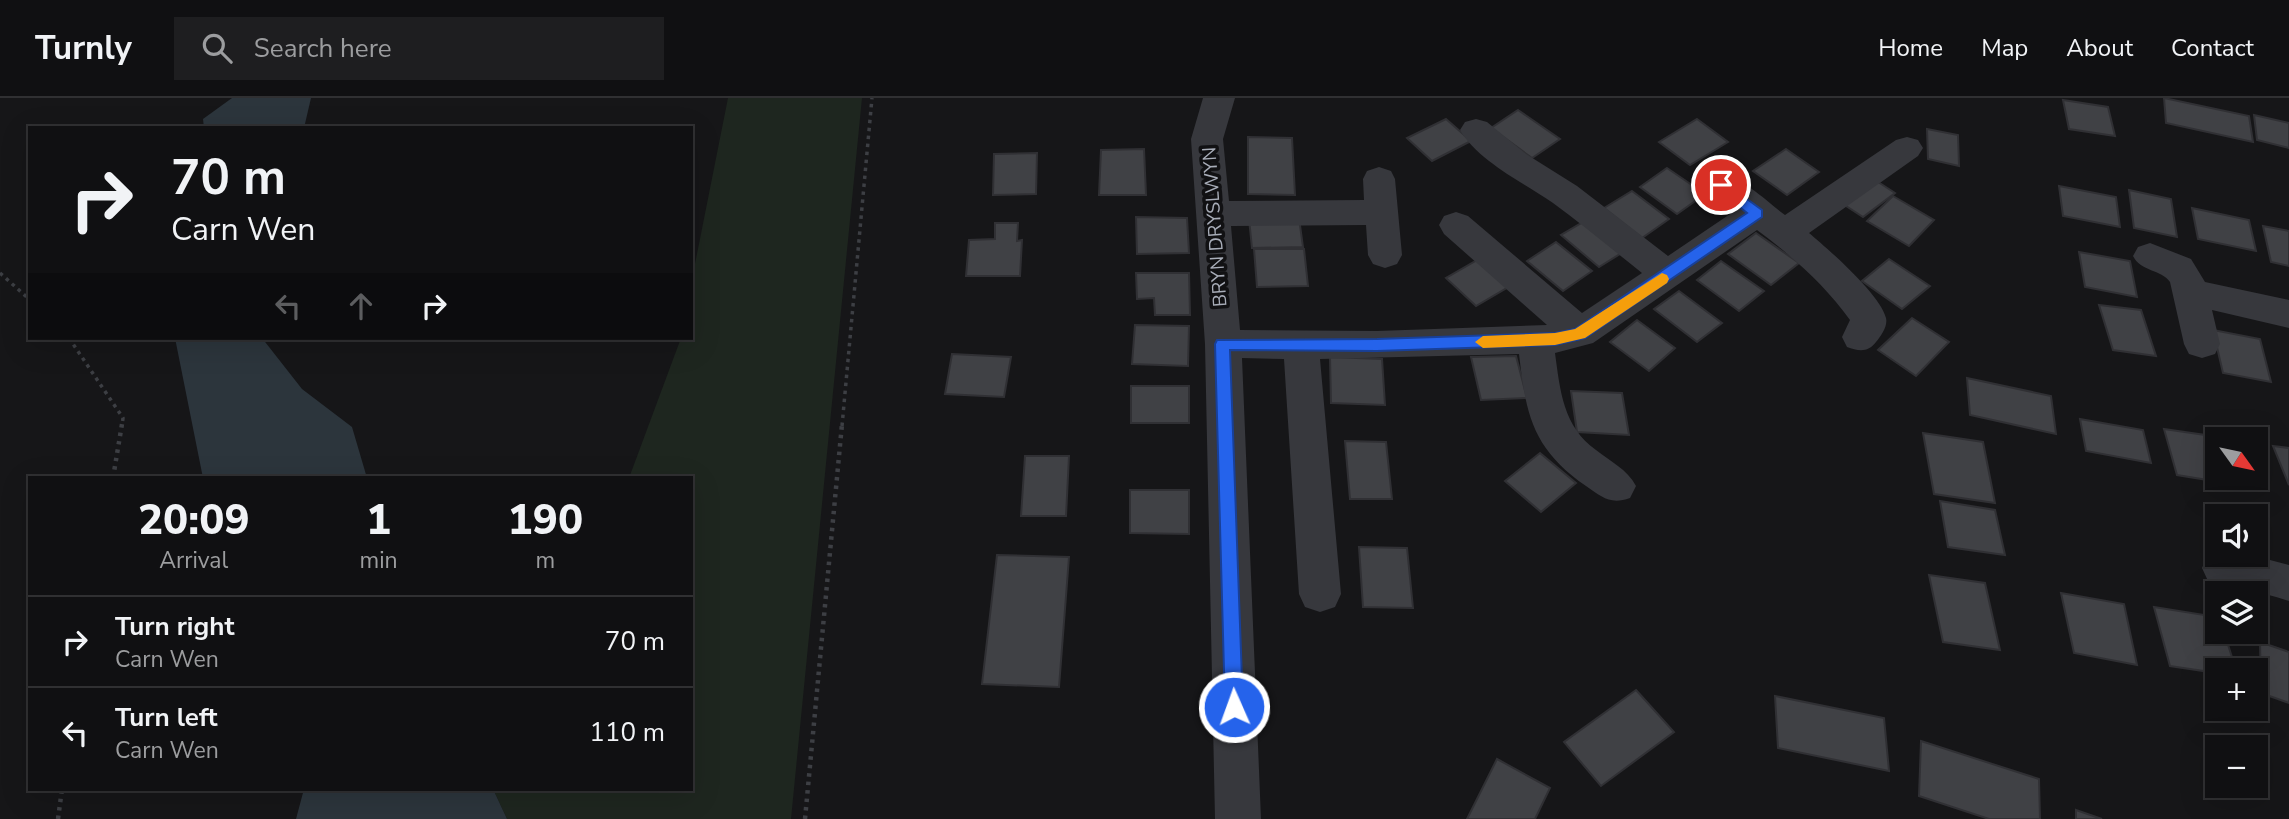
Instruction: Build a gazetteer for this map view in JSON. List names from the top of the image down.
{
  "streets": {
    "street": ["BRYN DRYSLWYN"]
  },
  "north": "bottom right",
  "page": {
    "header": "Turnly",
    "search": "Search here",
    "nav": [
      "Home",
      "Map",
      "About",
      "Contact"
    ],
    "turn": ["70 m", "Carn Wen"],
    "map_buttons": ["+", "−"],
    "eta": [
      "20:09",
      "Arrival",
      "1",
      "min",
      "190",
      "m"
    ],
    "list": [
      {
        "name": "Turn right",
        "note": "Carn Wen",
        "value": "70 m"
      },
      {
        "name": "Turn left",
        "note": "Carn Wen",
        "value": "110 m"
      }
    ]
  }
}
